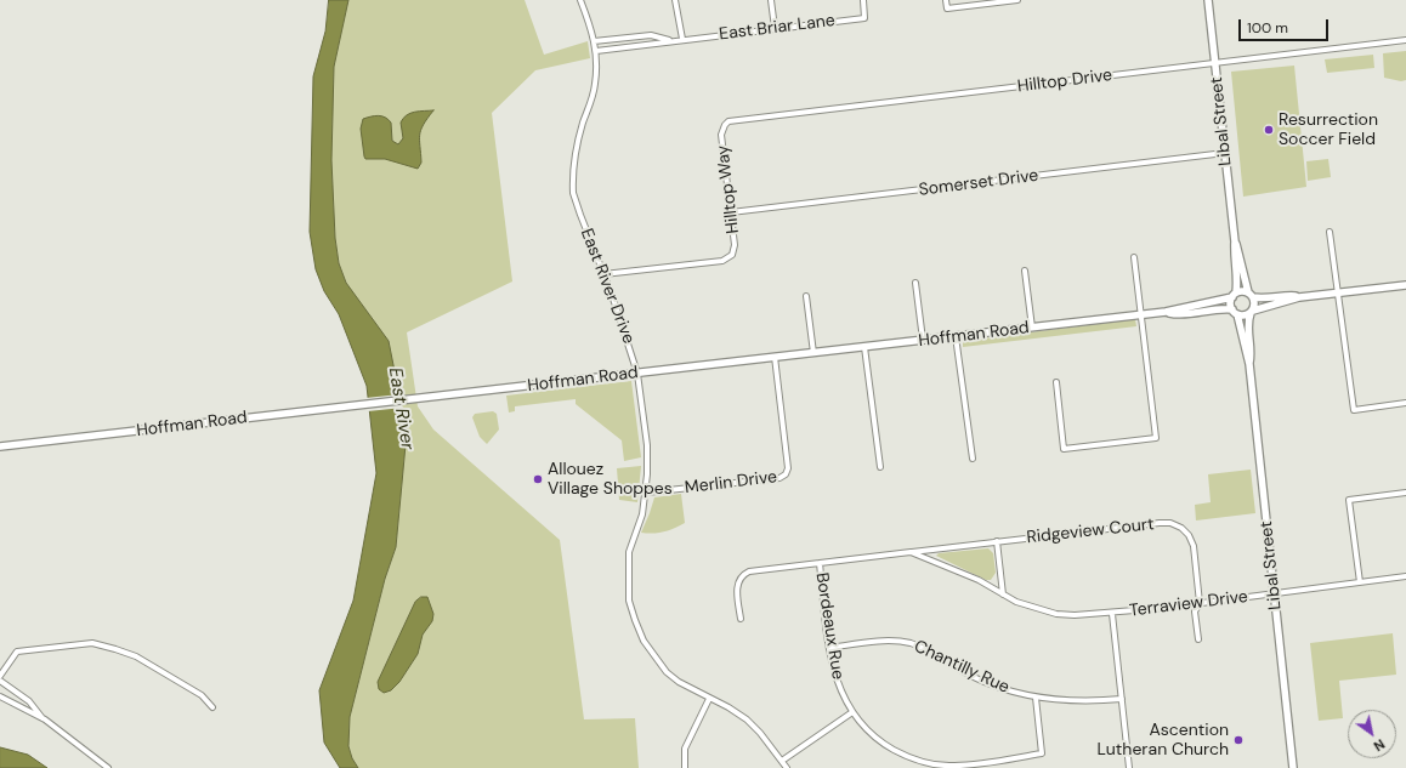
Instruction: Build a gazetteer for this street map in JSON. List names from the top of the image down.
{
  "streets": {
    "street": [
      "East Briar Lane",
      "Hilltop Drive",
      "Libal Street",
      "Somerset Drive",
      "Hilltop Way",
      "East River Drive",
      "Hoffman Road",
      "Merlin Drive",
      "Ridgeview Court",
      "Terraview Drive",
      "Bordeaux Rue",
      "Chantilly Rue"
    ]
  },
  "crossings": [
    ["East Briar Lane", "East River Drive"],
    ["Hilltop Drive", "Libal Street"],
    ["Hilltop Drive", "Hilltop Way"],
    ["Libal Street", "Somerset Drive"],
    ["Libal Street", "Hoffman Road"],
    ["Libal Street", "Terraview Drive"],
    ["Somerset Drive", "Hilltop Way"],
    ["Hilltop Way", "East River Drive"],
    ["East River Drive", "Hoffman Road"],
    ["East River Drive", "Merlin Drive"],
    ["Hoffman Road", "Merlin Drive"],
    ["Ridgeview Court", "Terraview Drive"],
    ["Terraview Drive", "Bordeaux Rue"],
    ["Bordeaux Rue", "Chantilly Rue"]
  ],
  "water": ["East River"],
  "places": ["Resurrection Soccer Field", "Allouez Village Shoppes", "Ascention Lutheran Church"],
  "scale_bar": "100 m",
  "north": "bottom right"
}
